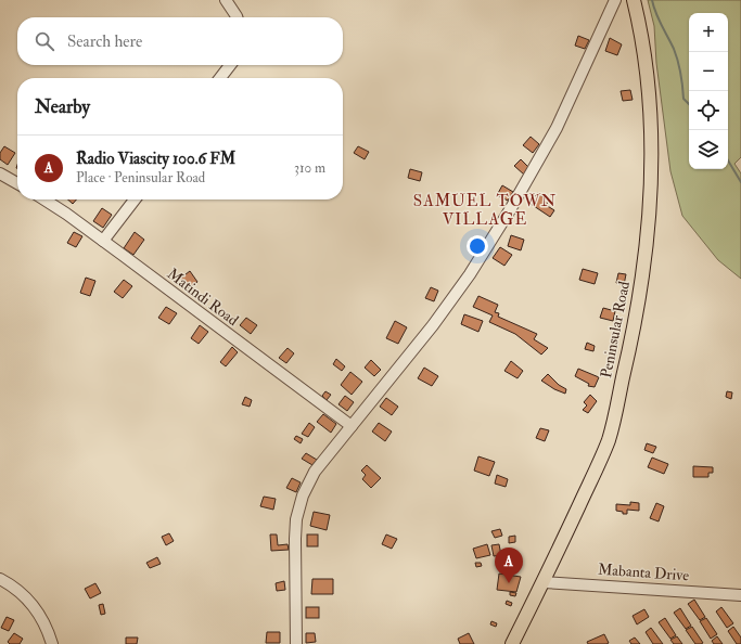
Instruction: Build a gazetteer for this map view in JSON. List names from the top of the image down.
{
  "streets": {
    "main road": ["Peninsular Road"],
    "street": ["Matindi Road", "Mabanta Drive"]
  },
  "crossings": [
    ["Peninsular Road", "Mabanta Drive"]
  ],
  "districts": ["SAMUEL TOWN VILLAGE"],
  "page": {
    "map_buttons": ["+", "−"],
    "search": "Search here",
    "heading": "Nearby",
    "list": [
      {
        "mark": "A",
        "name": "Radio Viascity 100.6 FM",
        "note": "Place · Peninsular Road",
        "value": "310 m"
      }
    ],
    "pins": "A"
  }
}
